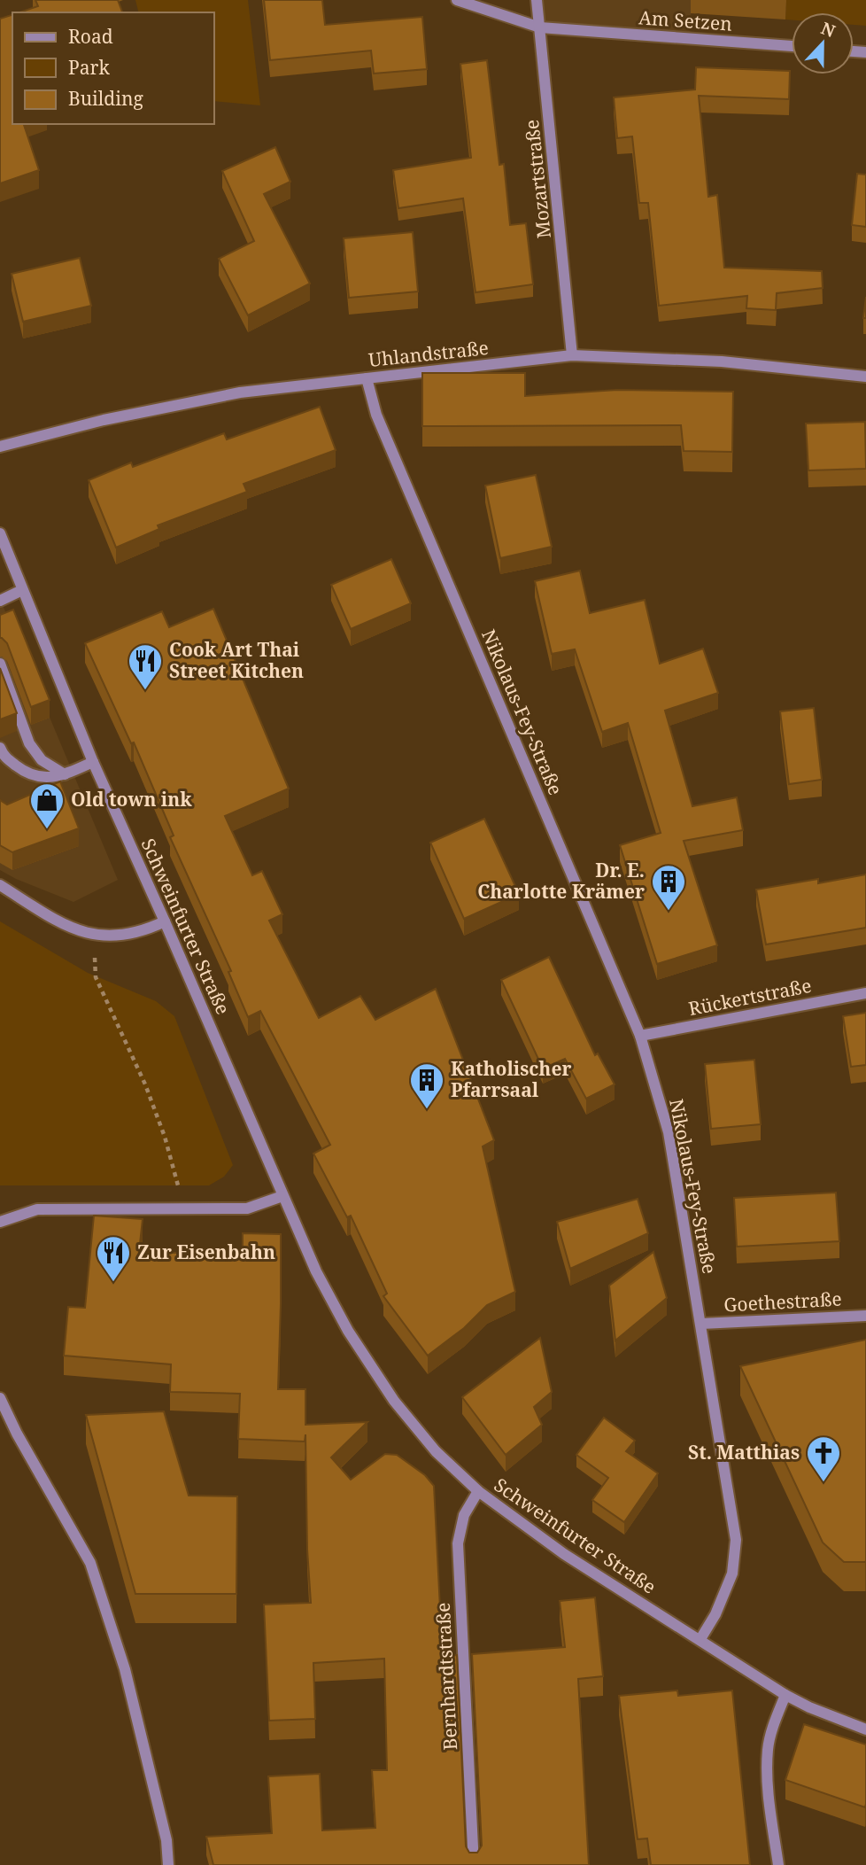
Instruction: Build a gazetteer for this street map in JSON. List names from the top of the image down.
{
  "streets": {
    "street": [
      "Am Setzen",
      "Mozartstraße",
      "Uhlandstraße",
      "Nikolaus-Fey-Straße",
      "Schweinfurter Straße",
      "Rückertstraße",
      "Goethestraße",
      "Bernhardtstraße"
    ]
  },
  "crossings": [
    ["Am Setzen", "Mozartstraße"],
    ["Mozartstraße", "Uhlandstraße"],
    ["Uhlandstraße", "Nikolaus-Fey-Straße"],
    ["Nikolaus-Fey-Straße", "Schweinfurter Straße"],
    ["Nikolaus-Fey-Straße", "Rückertstraße"],
    ["Nikolaus-Fey-Straße", "Goethestraße"],
    ["Schweinfurter Straße", "Bernhardtstraße"]
  ],
  "places": {
    "restaurant": ["Cook Art Thai Street Kitchen", "Zur Eisenbahn"],
    "shop": ["Old town ink"],
    "building": ["Dr. E. Charlotte Krämer", "Katholischer Pfarrsaal"],
    "church": ["St. Matthias"]
  },
  "legend": ["Road", "Park", "Building"],
  "north": "top"
}
